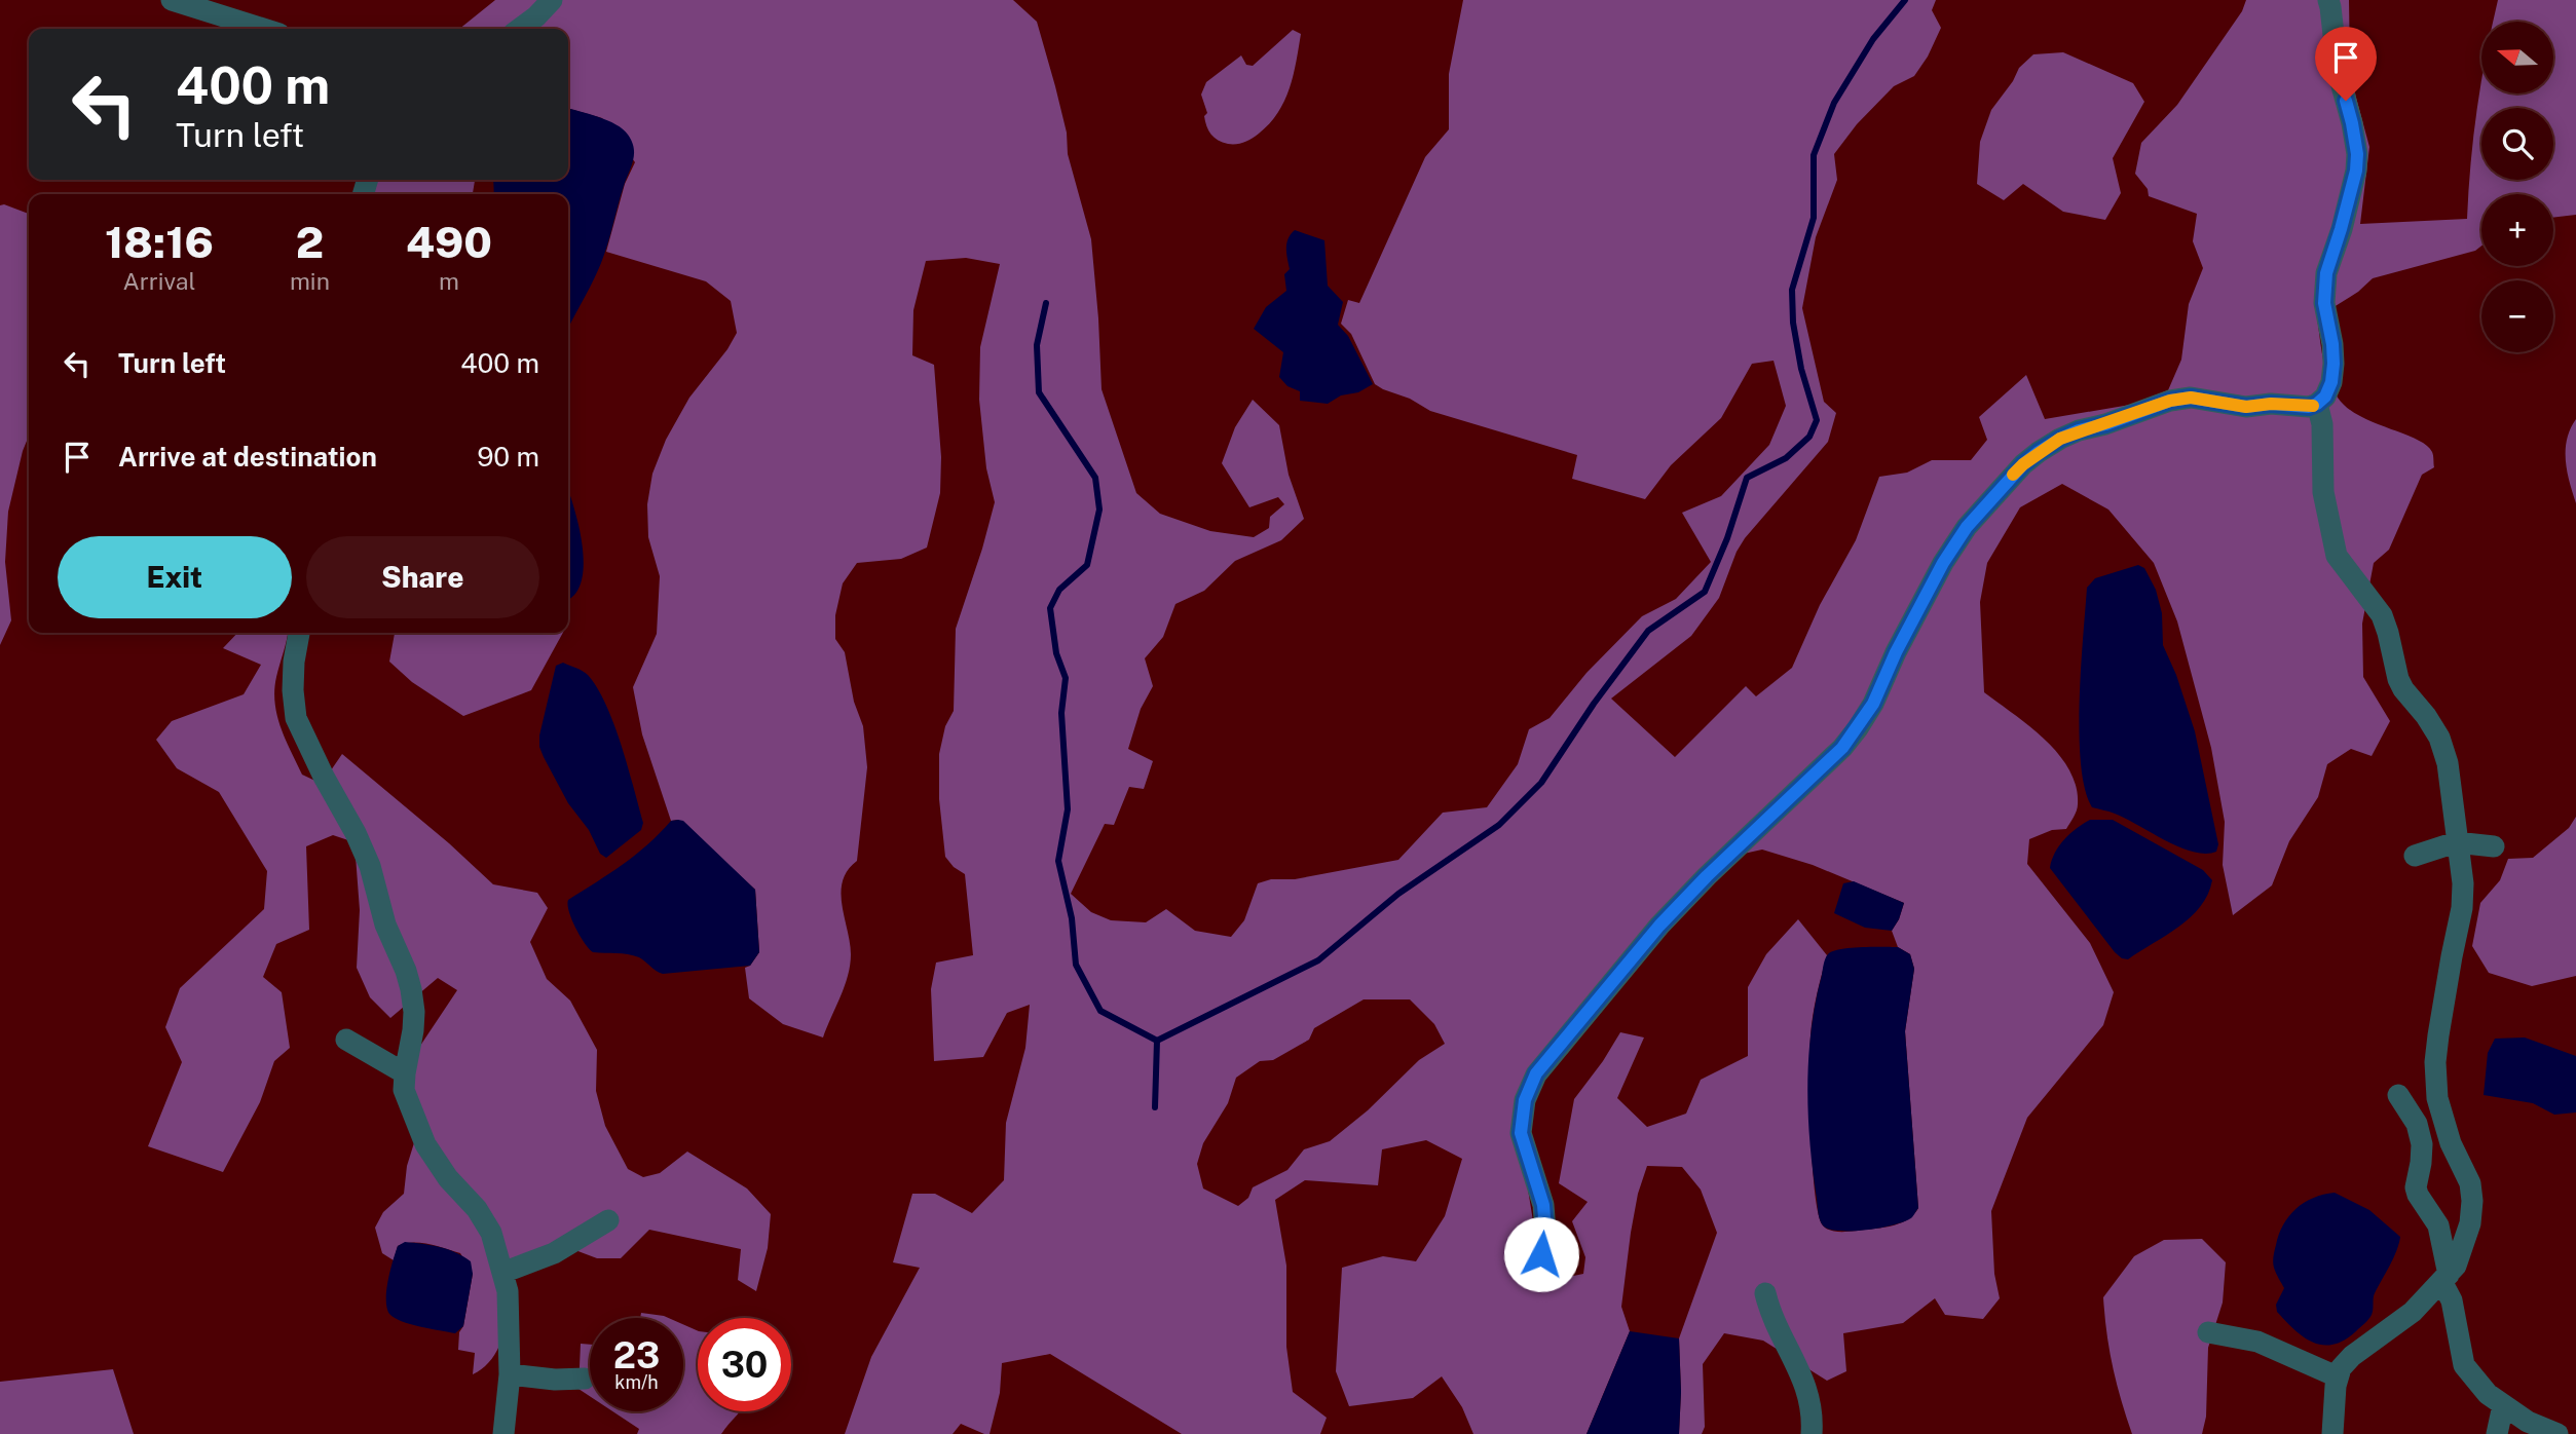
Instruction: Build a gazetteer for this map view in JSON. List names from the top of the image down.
{
  "north": "left",
  "page": {
    "map_buttons": ["+", "−"],
    "turn": ["400 m", "Turn left"],
    "eta": [
      "18:16",
      "Arrival",
      "2",
      "min",
      "490",
      "m"
    ],
    "list": [
      {
        "name": "Turn left",
        "value": "400 m"
      },
      {
        "name": "Arrive at destination",
        "value": "90 m"
      }
    ],
    "buttons": ["Exit", "Share"],
    "speed": "23 km/h",
    "limit": "30"
  }
}
